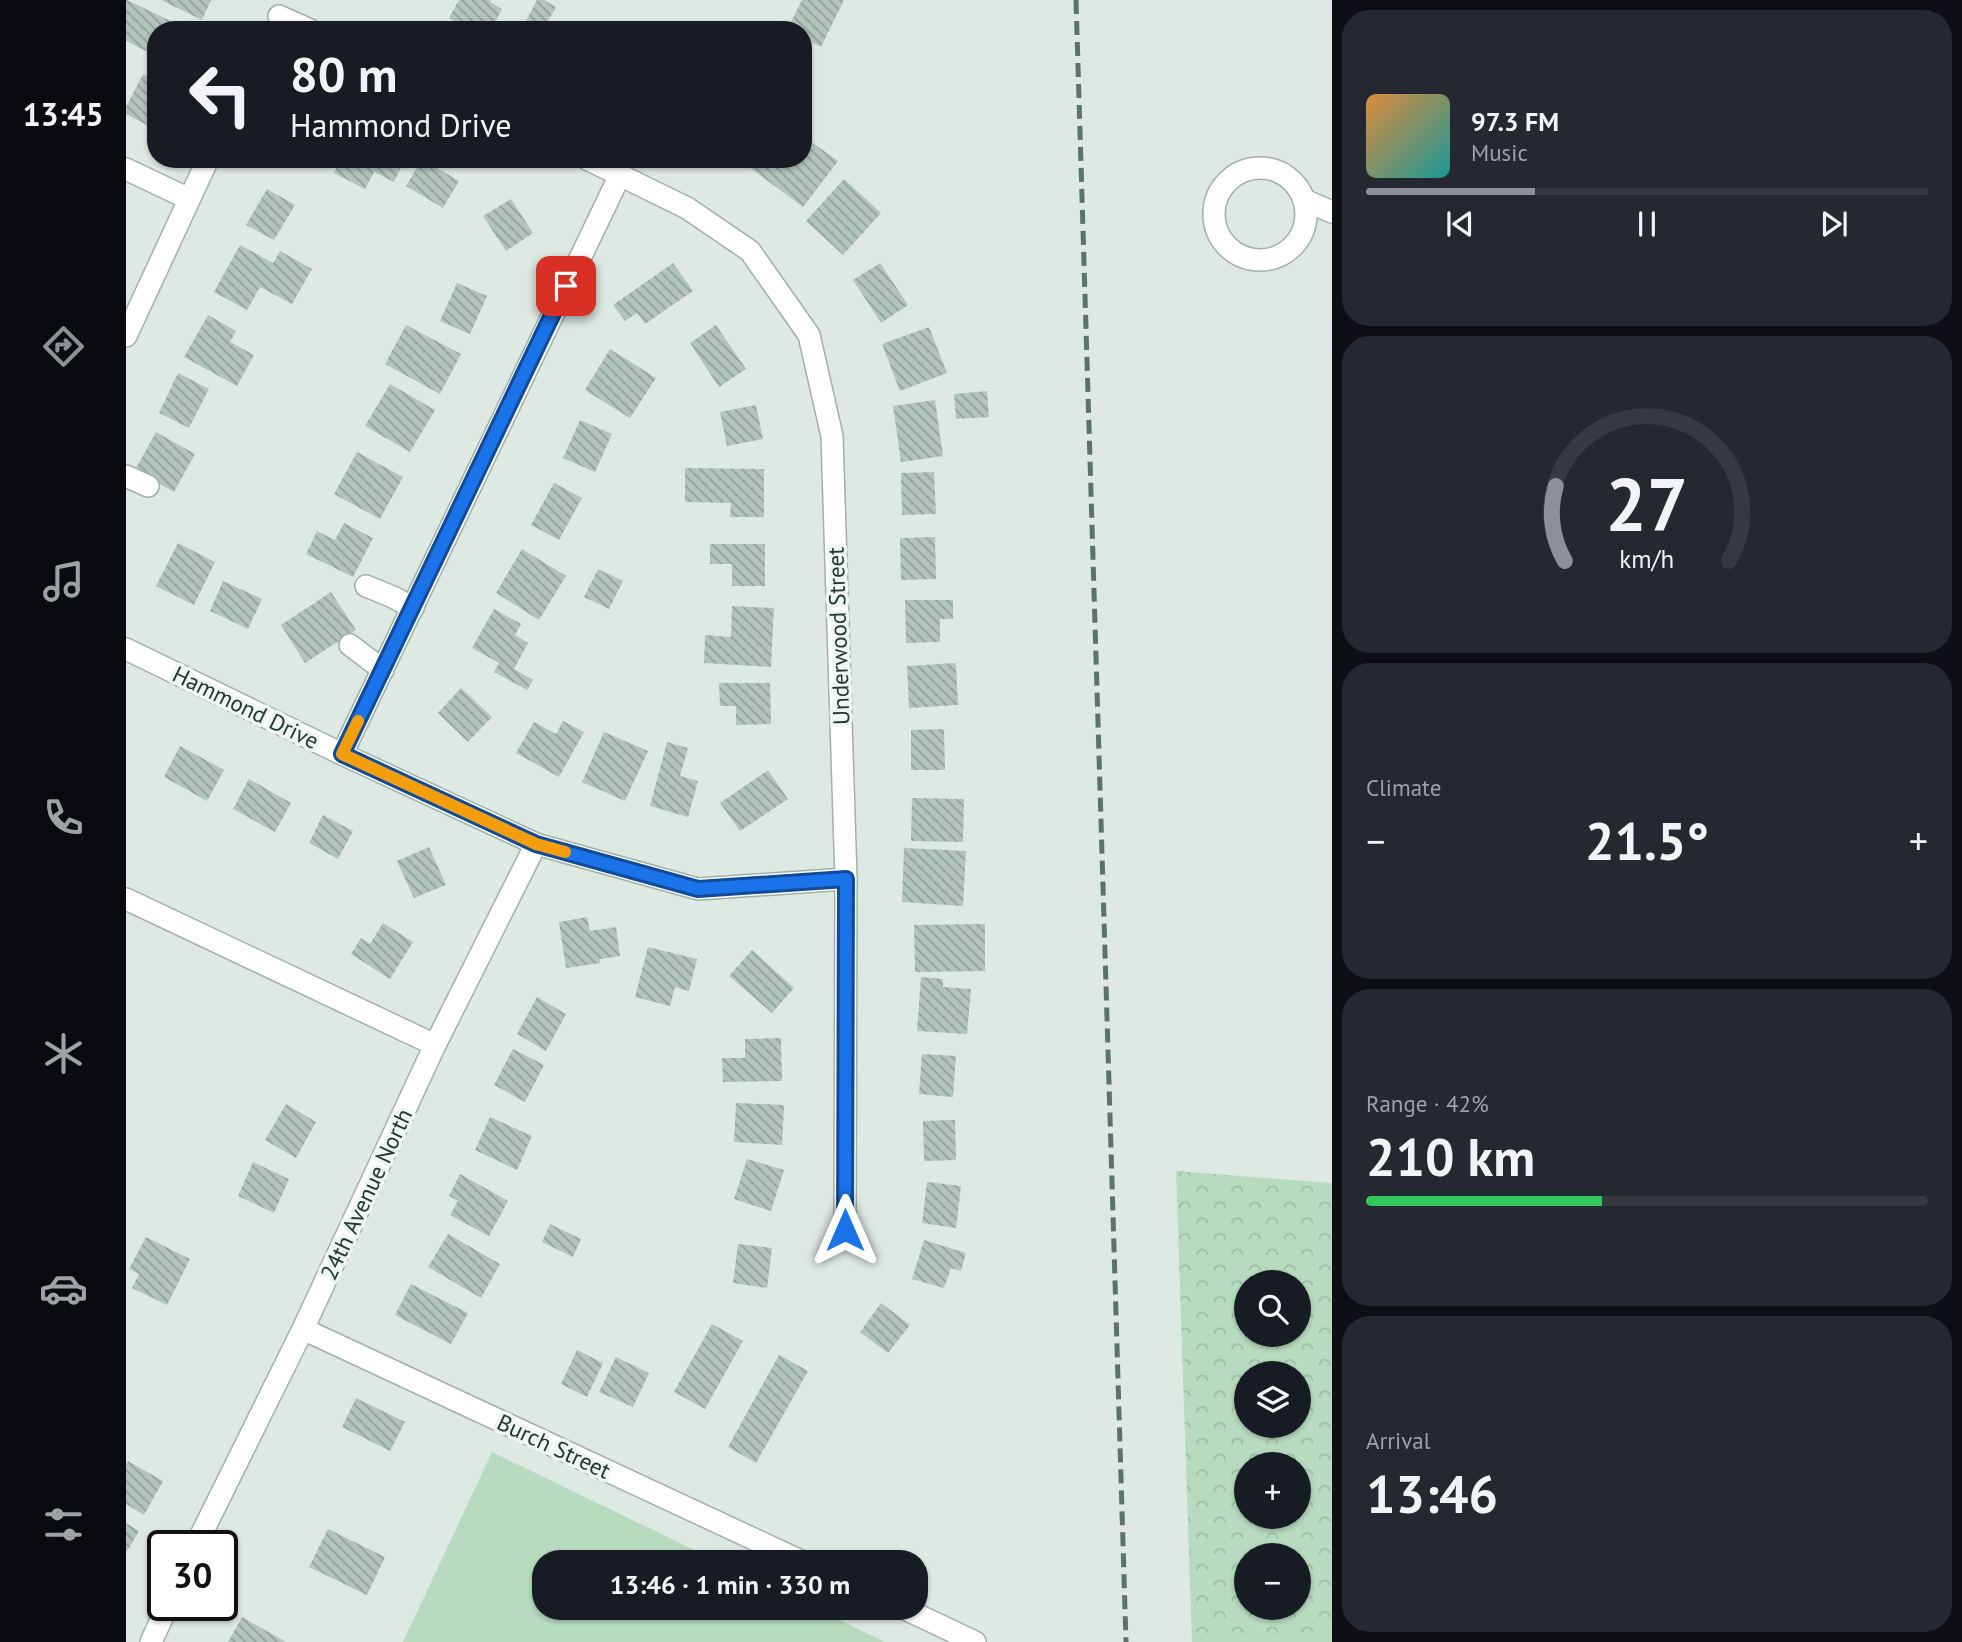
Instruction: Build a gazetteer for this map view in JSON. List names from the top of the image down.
{
  "streets": {
    "street": [
      "Underwood Street",
      "Hammond Drive",
      "24th Avenue North",
      "Burch Street"
    ]
  },
  "crossings": [
    ["Underwood Street", "Hammond Drive"],
    ["Hammond Drive", "24th Avenue North"],
    ["24th Avenue North", "Burch Street"]
  ],
  "page": {
    "tabs": "13:45",
    "turn": ["80 m", "Hammond Drive"],
    "song": ["97.3 FM", "Music"],
    "tile": [
      "Climate",
      ["Range · 42%", "210 km"],
      ["Arrival", "13:46"]
    ],
    "heat": ["−", "21.5°", "+"],
    "map_buttons": ["+", "−"],
    "limit": "30",
    "trip": "13:46 · 1 min · 330 m",
    "gauge": ["27", "km/h"]
  }
}
